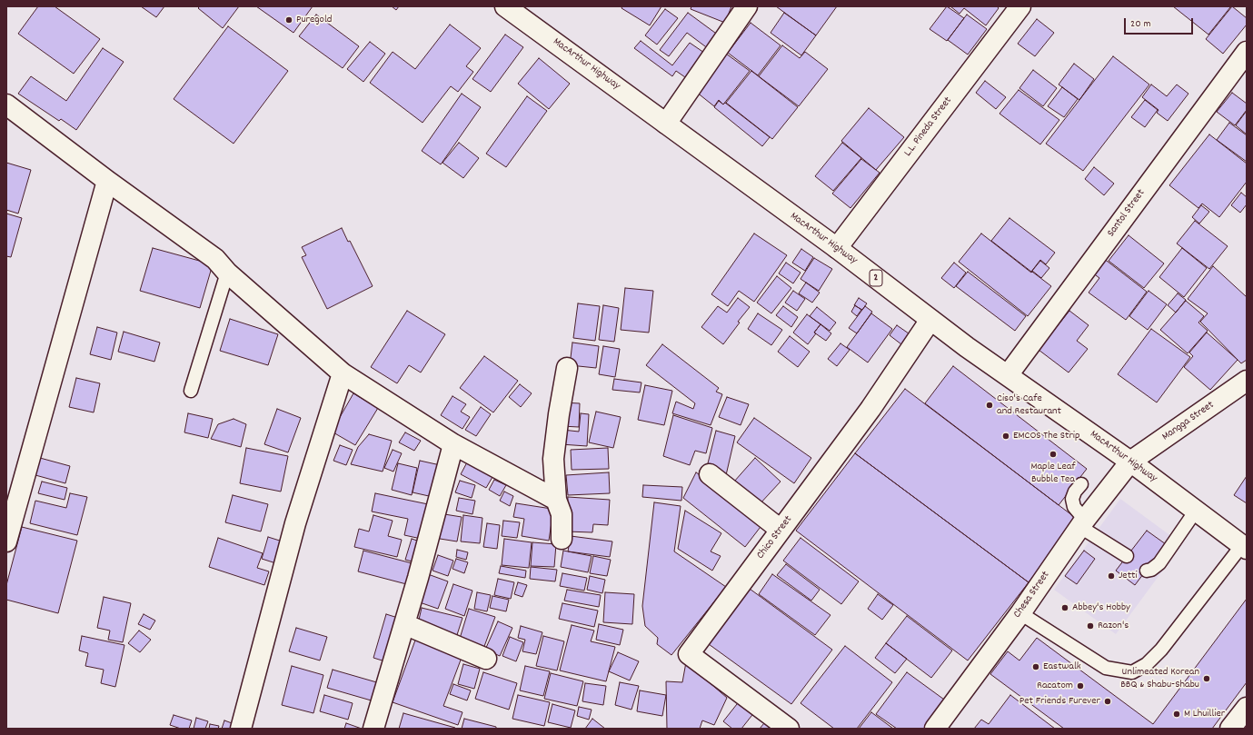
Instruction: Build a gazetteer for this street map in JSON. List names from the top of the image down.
{
  "streets": {
    "main road": [
      "MacArthur Highway",
      "L.L. Pineda Street",
      "Santol Street",
      "2",
      "Mangga Street",
      "Chico Street",
      "Chesa Street"
    ]
  },
  "crossings": [
    ["MacArthur Highway", "L.L. Pineda Street"],
    ["MacArthur Highway", "Santol Street"],
    ["MacArthur Highway", "Mangga Street"],
    ["MacArthur Highway", "Chico Street"],
    ["MacArthur Highway", "Chesa Street"],
    ["Mangga Street", "Chesa Street"]
  ],
  "places": [
    "Puregold",
    "Ciso's Cafe and Restaurant",
    "EMCOS The Strip",
    "Maple Leaf Bubble Tea",
    "Jetti",
    "Abbey's Hobby",
    "Razon's",
    "Eastwalk",
    "Unlimeated Korean BBQ & Shabu-Shabu",
    "Racatom",
    "Pet Friends Furever",
    "M Lhuillier"
  ],
  "scale_bar": "20 m"
}
